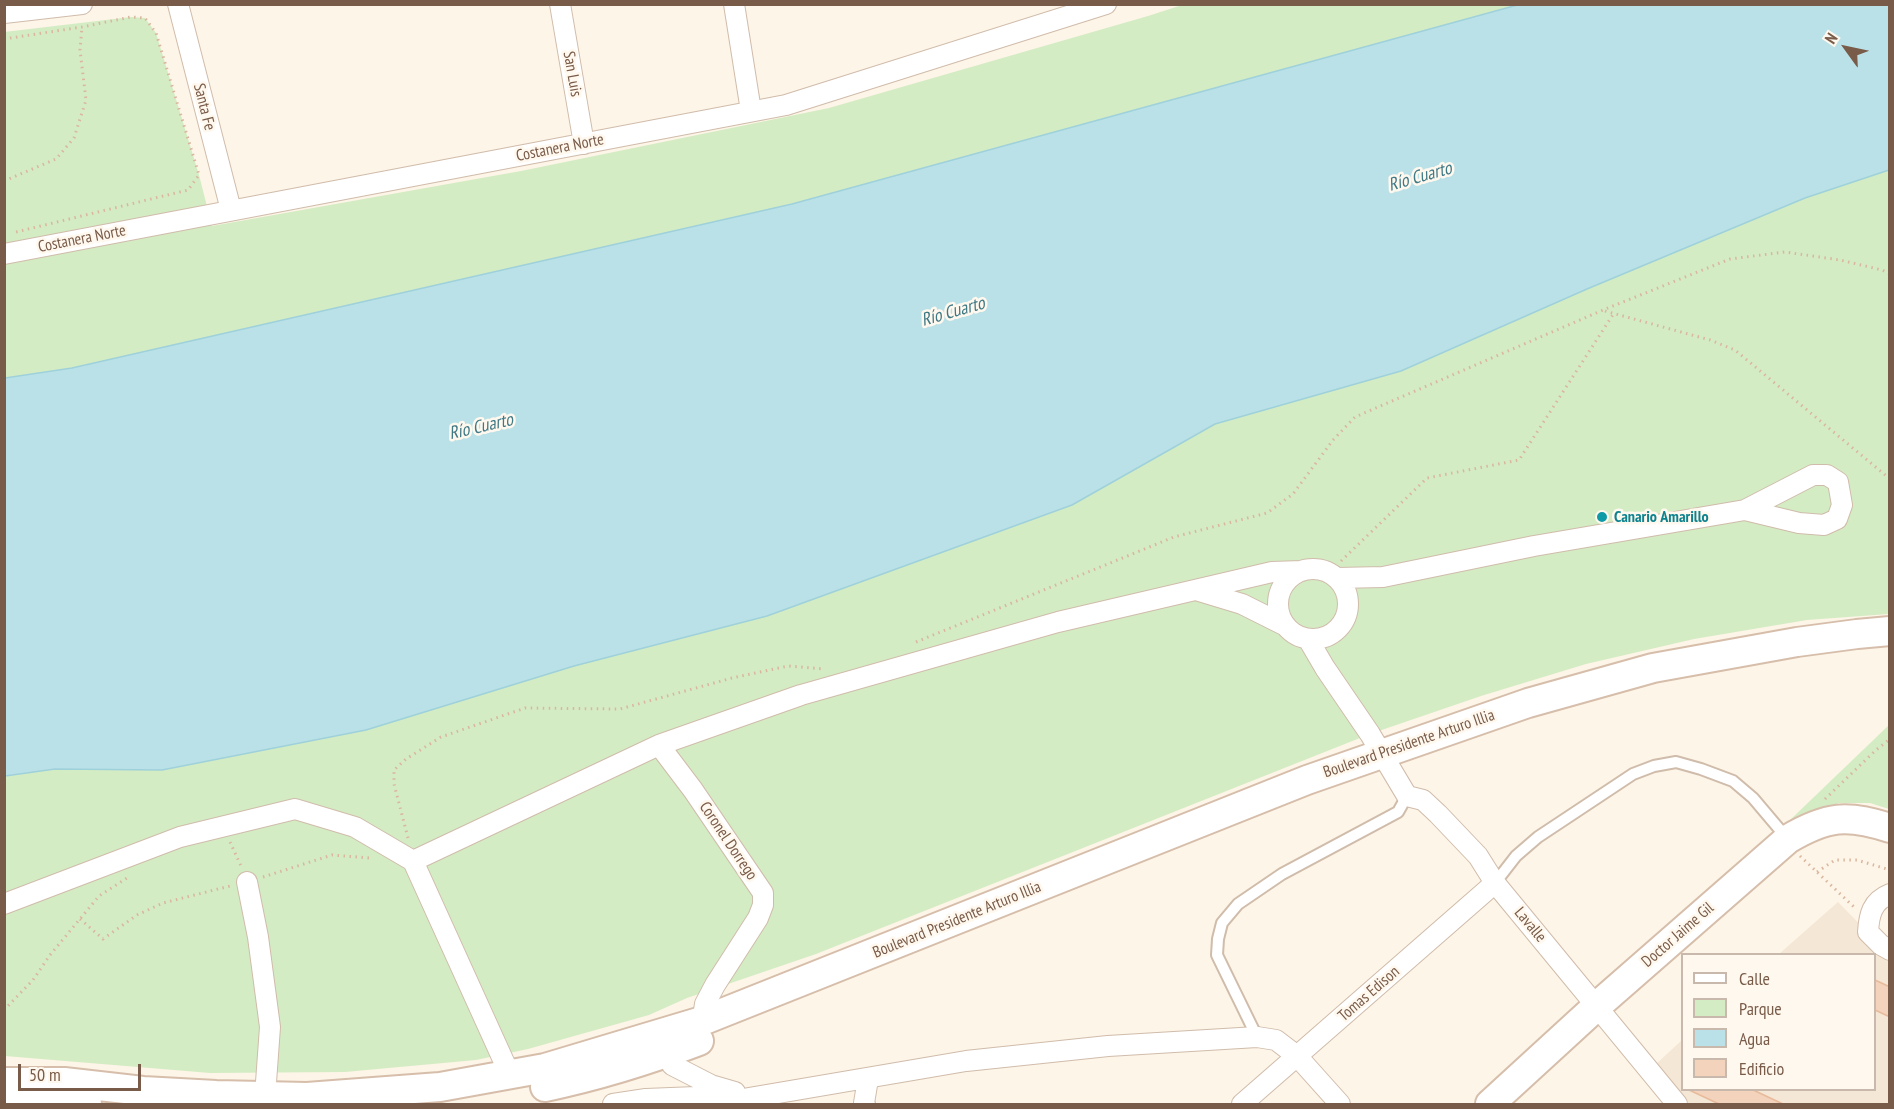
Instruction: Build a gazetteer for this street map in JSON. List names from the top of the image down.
{
  "streets": {
    "main road": ["Boulevard Presidente Arturo Illia", "Doctor Jaime Gil"],
    "street": [
      "San Luis",
      "Santa Fe",
      "Costanera Norte",
      "Coronel Dorrego",
      "Lavalle",
      "Tomas Edison"
    ]
  },
  "crossings": [
    ["San Luis", "Costanera Norte"],
    ["Santa Fe", "Costanera Norte"],
    ["Boulevard Presidente Arturo Illia", "Coronel Dorrego"],
    ["Lavalle", "Doctor Jaime Gil"],
    ["Lavalle", "Tomas Edison"]
  ],
  "water": ["Río Cuarto"],
  "places": ["Canario Amarillo"],
  "legend": [
    "Calle",
    "Parque",
    "Agua",
    "Edificio"
  ],
  "scale_bar": "50 m",
  "north": "top left"
}
